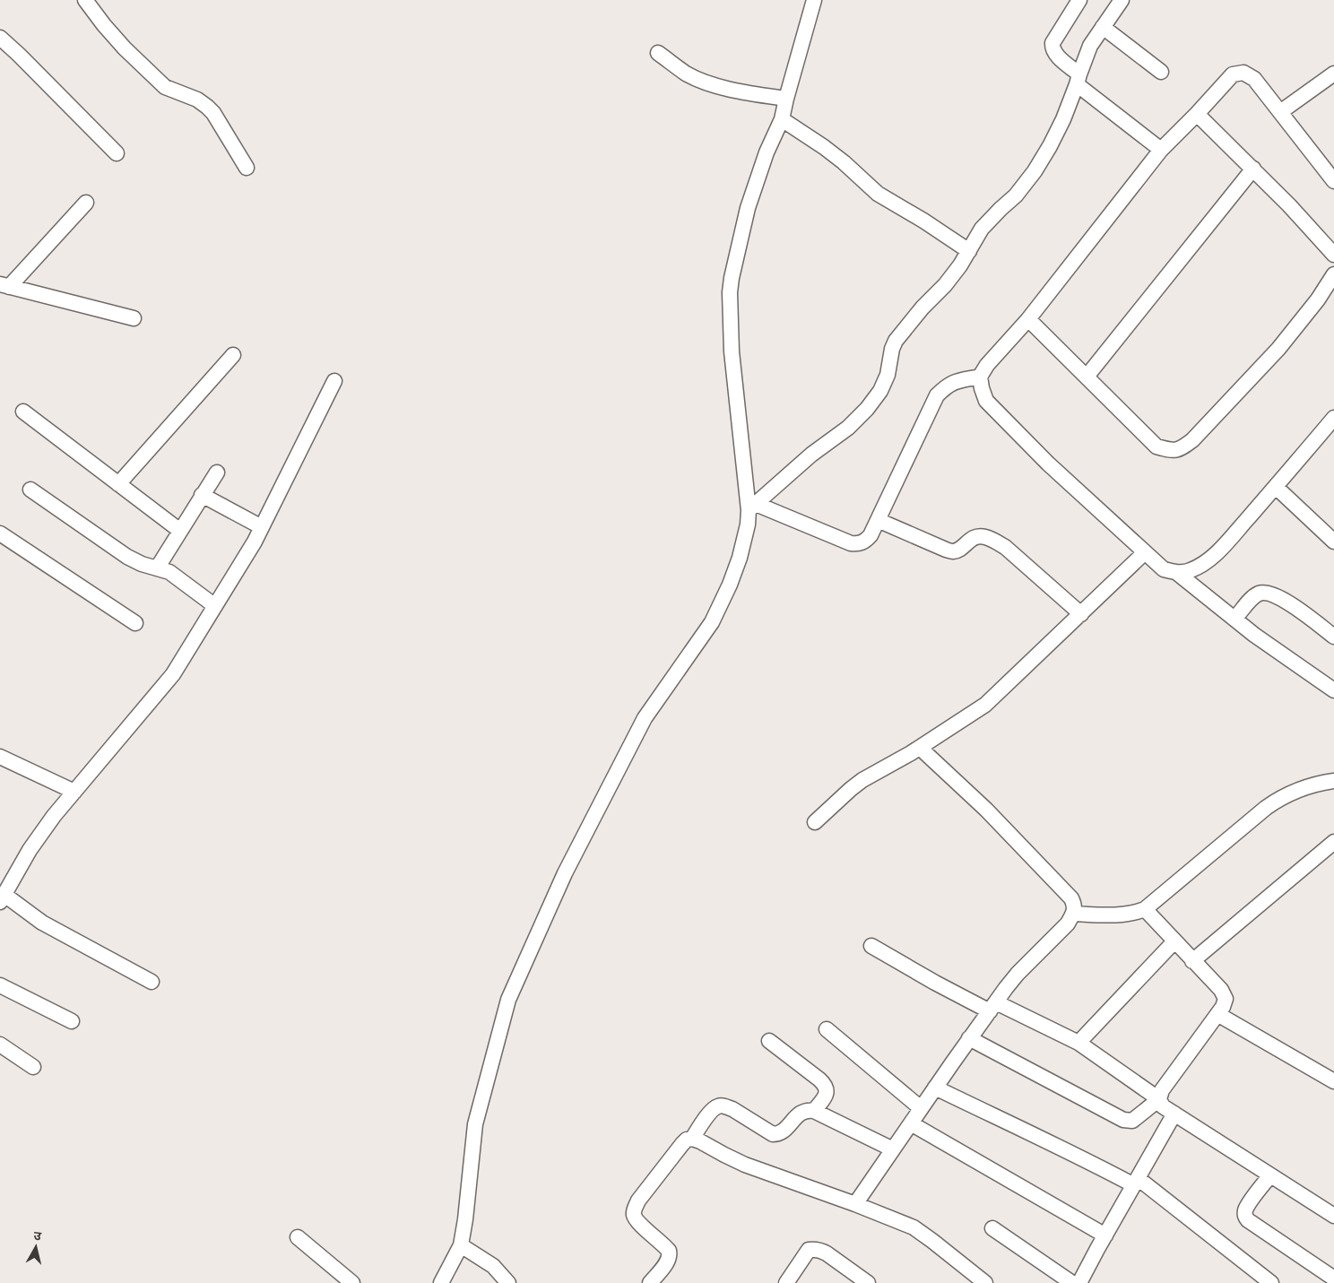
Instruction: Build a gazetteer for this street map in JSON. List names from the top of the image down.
{
  "north": "top"
}
